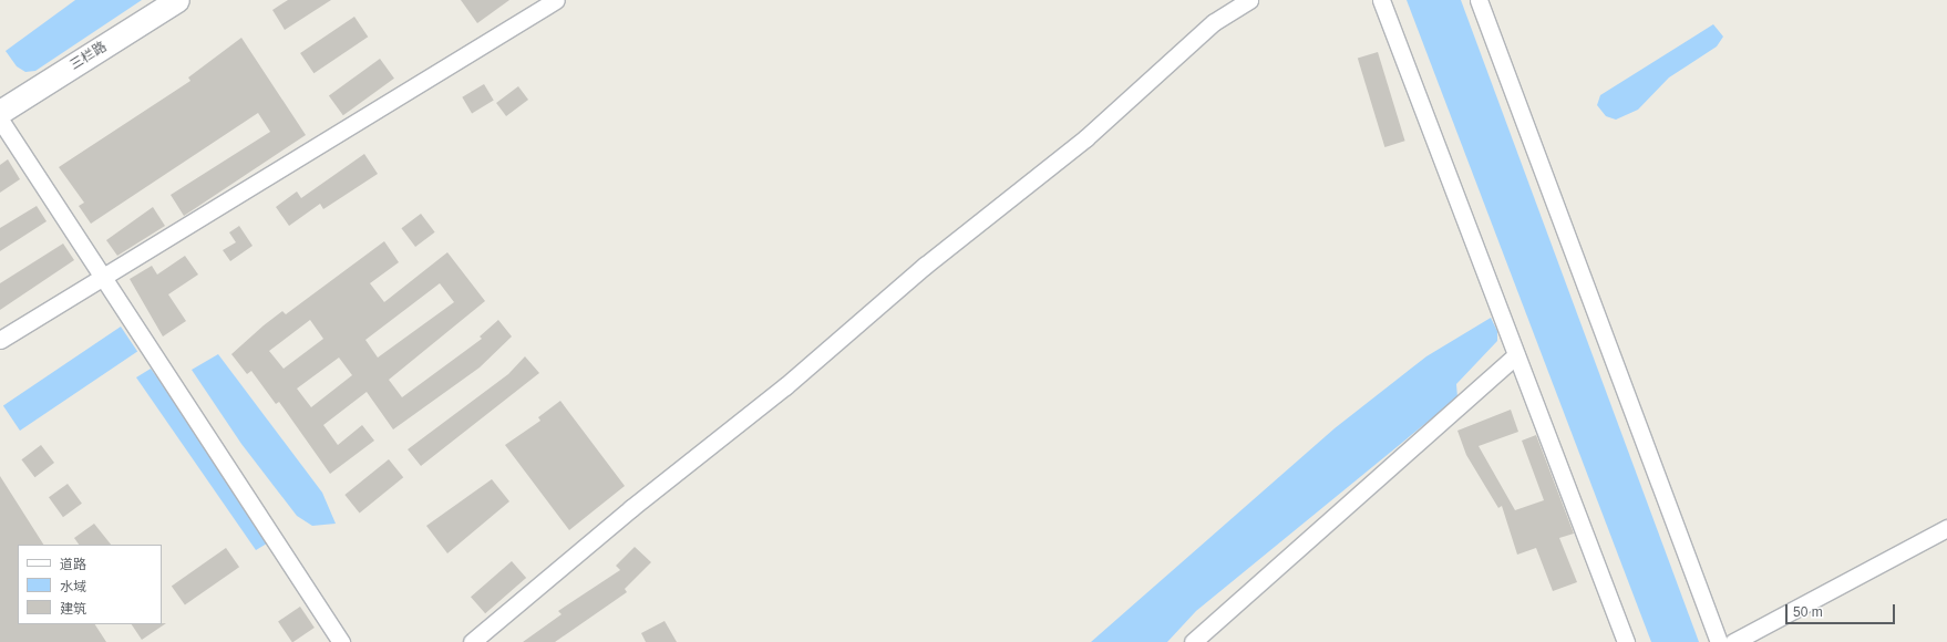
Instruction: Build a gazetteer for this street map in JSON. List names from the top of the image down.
{
  "streets": {
    "main road": ["三栏路"]
  },
  "legend": ["道路", "水域", "建筑"],
  "scale_bar": "50 m"
}
